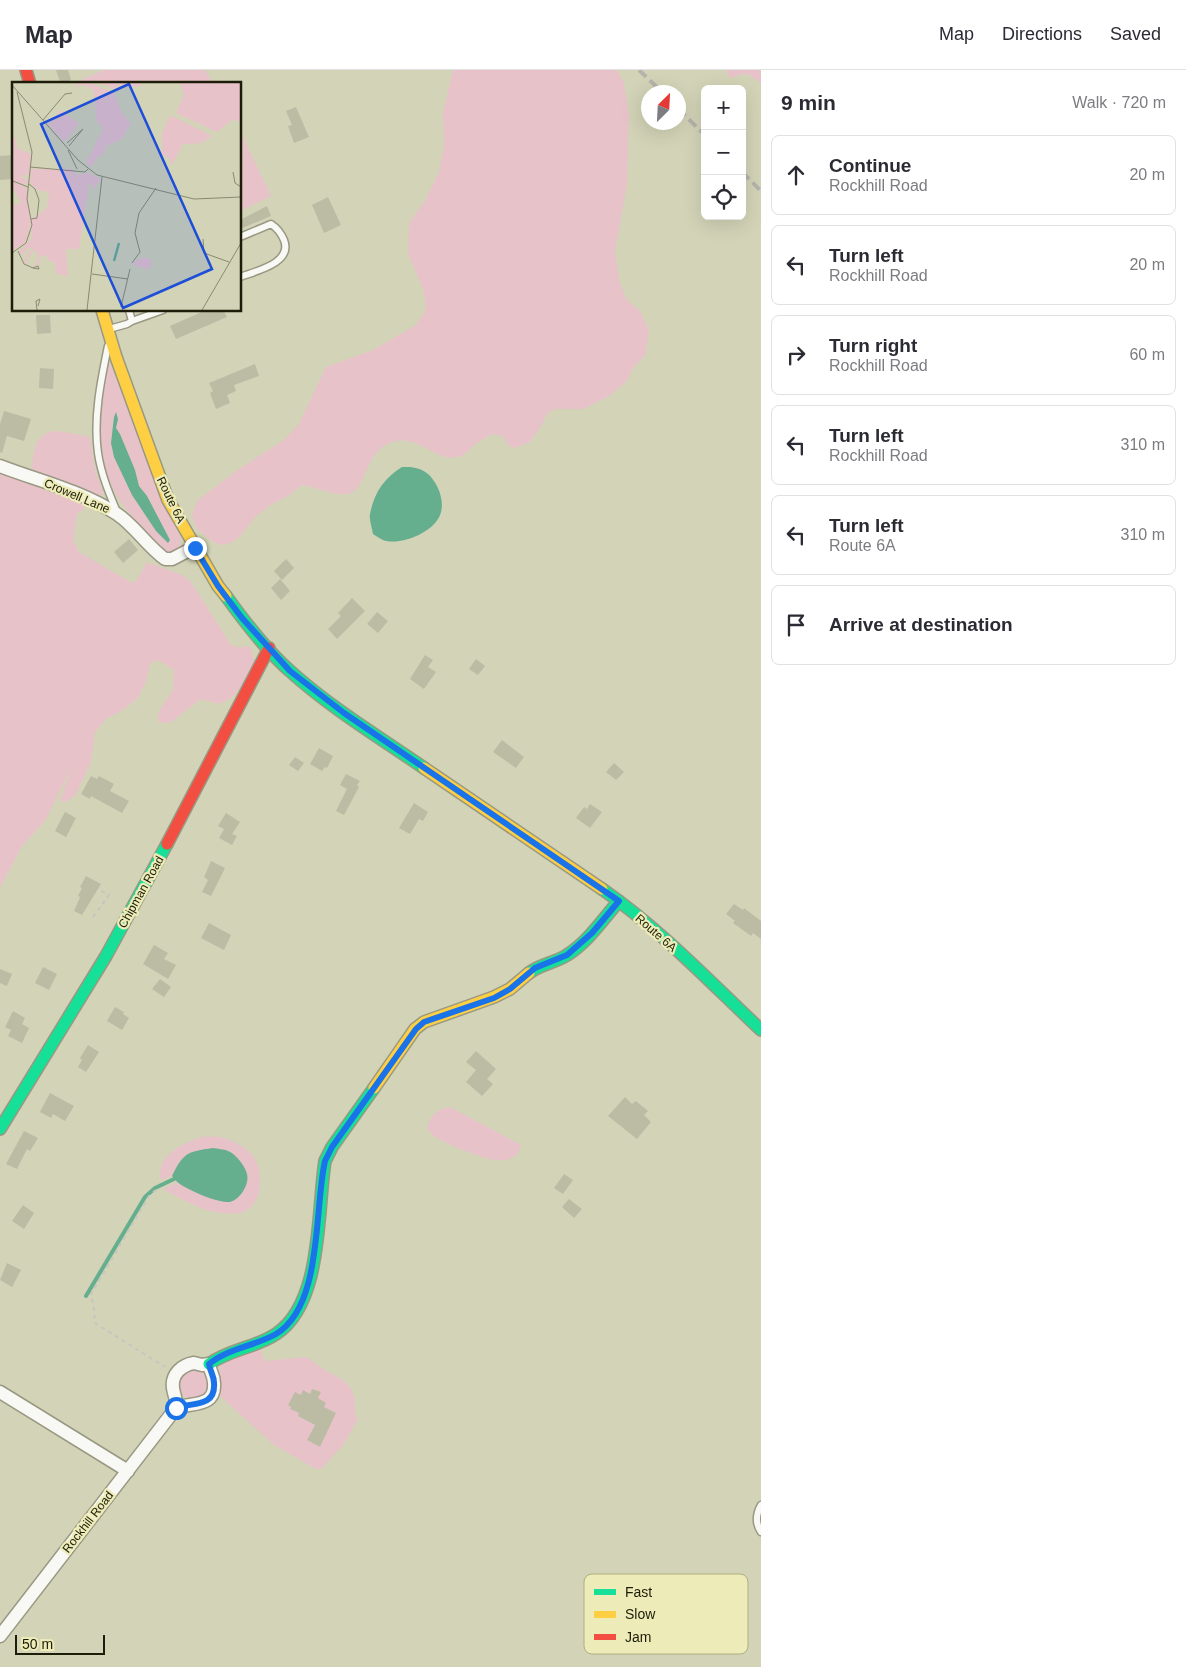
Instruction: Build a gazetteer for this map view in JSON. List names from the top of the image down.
{
  "streets": {
    "street": [
      "Crowell Lane",
      "Route 6A",
      "Chipman Road",
      "Rockhill Road"
    ]
  },
  "crossings": [
    ["Crowell Lane", "Route 6A"],
    ["Route 6A", "Chipman Road"]
  ],
  "legend": ["Fast", "Slow", "Jam"],
  "scale_bar": "50 m",
  "north": "top right",
  "page": {
    "header": "Map",
    "nav": ["Map", "Directions", "Saved"],
    "heading": ["9 min", "Walk · 720 m"],
    "map_buttons": ["+", "−"],
    "list": [
      ["Continue", "Rockhill Road", "20 m"],
      ["Turn left", "Rockhill Road", "20 m"],
      ["Turn right", "Rockhill Road", "60 m"],
      ["Turn left", "Rockhill Road", "310 m"],
      ["Turn left", "Route 6A", "310 m"],
      "Arrive at destination"
    ],
    "scale": "50 m"
  }
}
